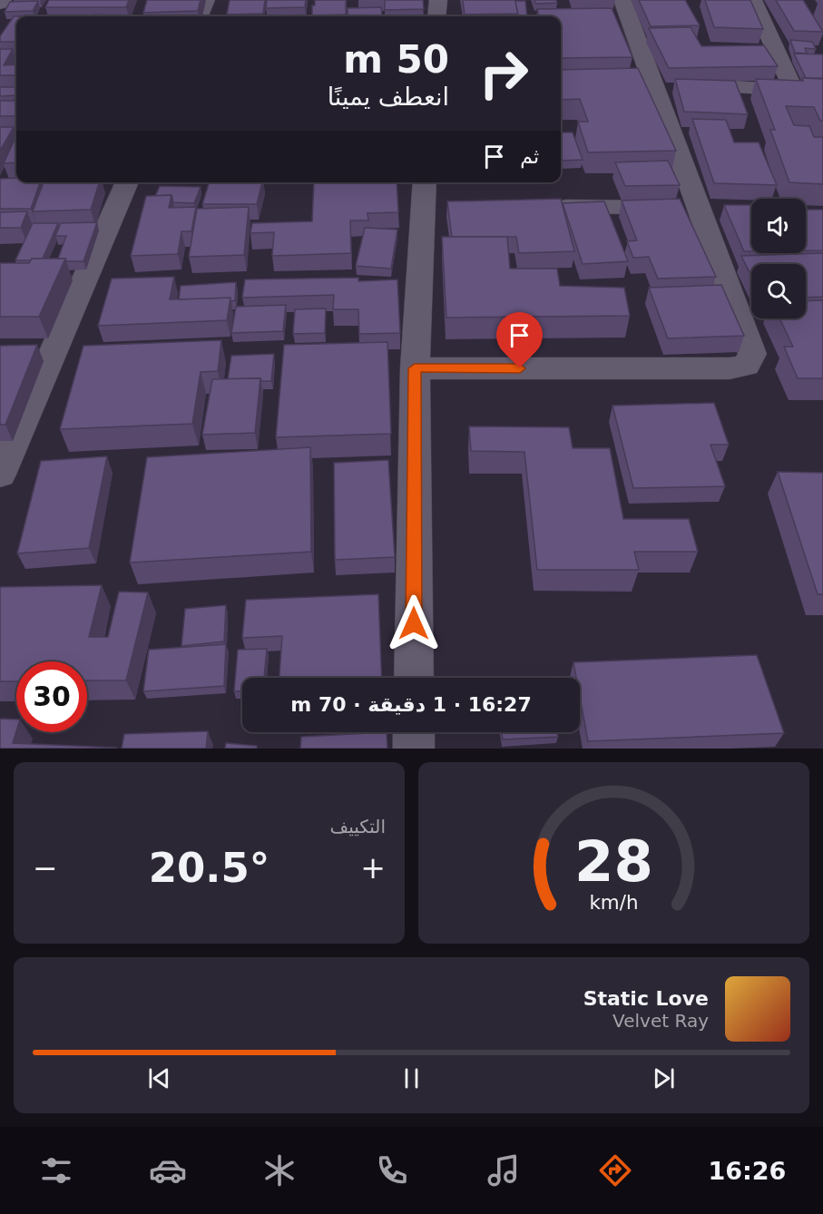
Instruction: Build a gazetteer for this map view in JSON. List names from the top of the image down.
{
  "page": {
    "turn": ["50 m", "انعطف يمينًا"],
    "then": "ثم",
    "limit": "30",
    "trip": "16:27 · 1 دقيقة · 70 m",
    "tile": "التكييف",
    "heat": ["−", "20.5°", "+"],
    "song": ["Static Love", "Velvet Ray"],
    "tabs": "16:26",
    "gauge": ["28", "km/h"]
  }
}
